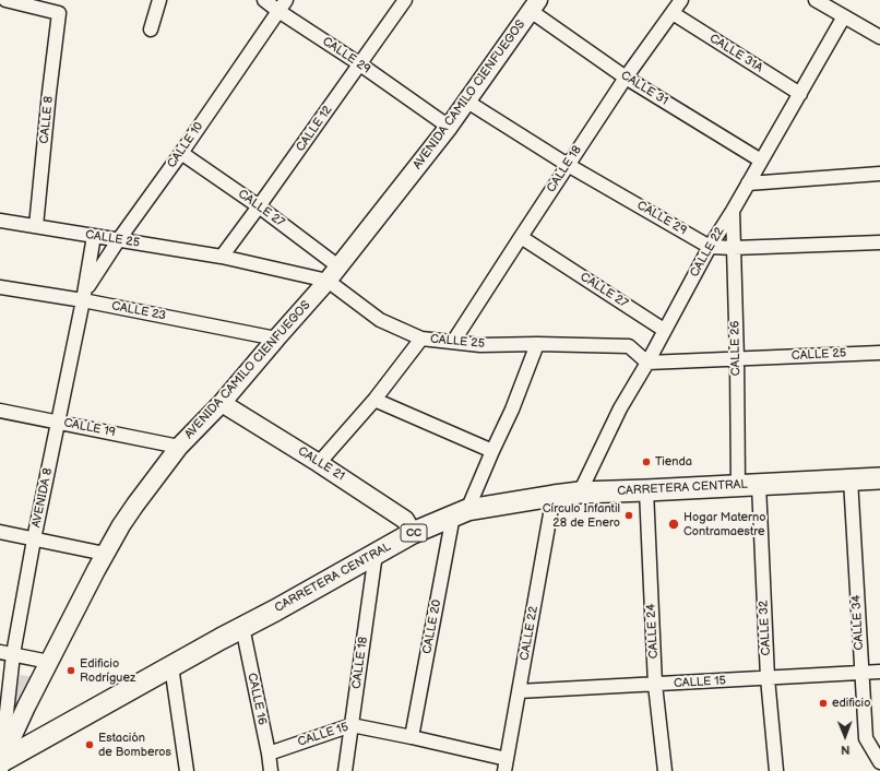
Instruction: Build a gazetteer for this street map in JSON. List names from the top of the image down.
{
  "streets": {
    "highway": ["CARRETERA CENTRAL", "CC"],
    "main road": ["AVENIDA CAMILO CIENFUEGOS", "CALLE 21"],
    "street": [
      "CALLE 31A",
      "CALLE 29",
      "CALLE 31",
      "CALLE 8",
      "CALLE 12",
      "CALLE 10",
      "CALLE 18",
      "CALLE 27",
      "CALLE 25",
      "CALLE 22",
      "CALLE 23",
      "CALLE 26",
      "CALLE 19",
      "AVENIDA 8",
      "CALLE 34",
      "CALLE 20",
      "CALLE 32",
      "CALLE 24",
      "CALLE 15",
      "CALLE 16"
    ]
  },
  "crossings": [
    ["CALLE 31A", "CALLE 18"],
    ["CALLE 31A", "CALLE 22"],
    ["CALLE 29", "AVENIDA CAMILO CIENFUEGOS"],
    ["CALLE 29", "CALLE 12"],
    ["CALLE 29", "CALLE 10"],
    ["CALLE 29", "CALLE 18"],
    ["CALLE 29", "CALLE 22"],
    ["CALLE 29", "CALLE 26"],
    ["CALLE 31", "AVENIDA CAMILO CIENFUEGOS"],
    ["CALLE 31", "CALLE 18"],
    ["CALLE 31", "CALLE 22"],
    ["AVENIDA CAMILO CIENFUEGOS", "CALLE 27"],
    ["AVENIDA CAMILO CIENFUEGOS", "CALLE 25"],
    ["AVENIDA CAMILO CIENFUEGOS", "CALLE 23"],
    ["AVENIDA CAMILO CIENFUEGOS", "CALLE 19"],
    ["AVENIDA CAMILO CIENFUEGOS", "CALLE 21"],
    ["AVENIDA CAMILO CIENFUEGOS", "CARRETERA CENTRAL"],
    ["AVENIDA CAMILO CIENFUEGOS", "AVENIDA 8"],
    ["CALLE 8", "CALLE 25"],
    ["CALLE 12", "CALLE 27"],
    ["CALLE 12", "CALLE 25"],
    ["CALLE 10", "CALLE 27"],
    ["CALLE 10", "CALLE 25"],
    ["CALLE 10", "CALLE 23"],
    ["CALLE 10", "AVENIDA 8"],
    ["CALLE 18", "CALLE 27"],
    ["CALLE 18", "CALLE 25"],
    ["CALLE 18", "CARRETERA CENTRAL"],
    ["CALLE 18", "CALLE 15"],
    ["CALLE 27", "CALLE 22"],
    ["CALLE 25", "CALLE 22"],
    ["CALLE 25", "CALLE 26"],
    ["CALLE 25", "AVENIDA 8"],
    ["CALLE 25", "CALLE 20"],
    ["CALLE 22", "CALLE 26"],
    ["CALLE 22", "CARRETERA CENTRAL"],
    ["CALLE 22", "CALLE 15"],
    ["CALLE 23", "AVENIDA 8"],
    ["CALLE 26", "CARRETERA CENTRAL"],
    ["CALLE 26", "CALLE 32"],
    ["CALLE 19", "AVENIDA 8"],
    ["CALLE 21", "CARRETERA CENTRAL"],
    ["CARRETERA CENTRAL", "AVENIDA 8"],
    ["CARRETERA CENTRAL", "CALLE 34"],
    ["CARRETERA CENTRAL", "CALLE 20"],
    ["CARRETERA CENTRAL", "CALLE 32"],
    ["CARRETERA CENTRAL", "CALLE 24"],
    ["CARRETERA CENTRAL", "CALLE 16"],
    ["CALLE 34", "CALLE 15"],
    ["CALLE 20", "CALLE 15"],
    ["CALLE 32", "CALLE 15"],
    ["CALLE 24", "CALLE 15"],
    ["CALLE 15", "CALLE 16"]
  ],
  "places": [
    "Tienda",
    "Círculo Infantil 28 de Enero",
    "Hogar Materno Contramaestre",
    "Edificio Rodríguez",
    "edificio",
    "Estación de Bomberos"
  ],
  "north": "bottom"
}
